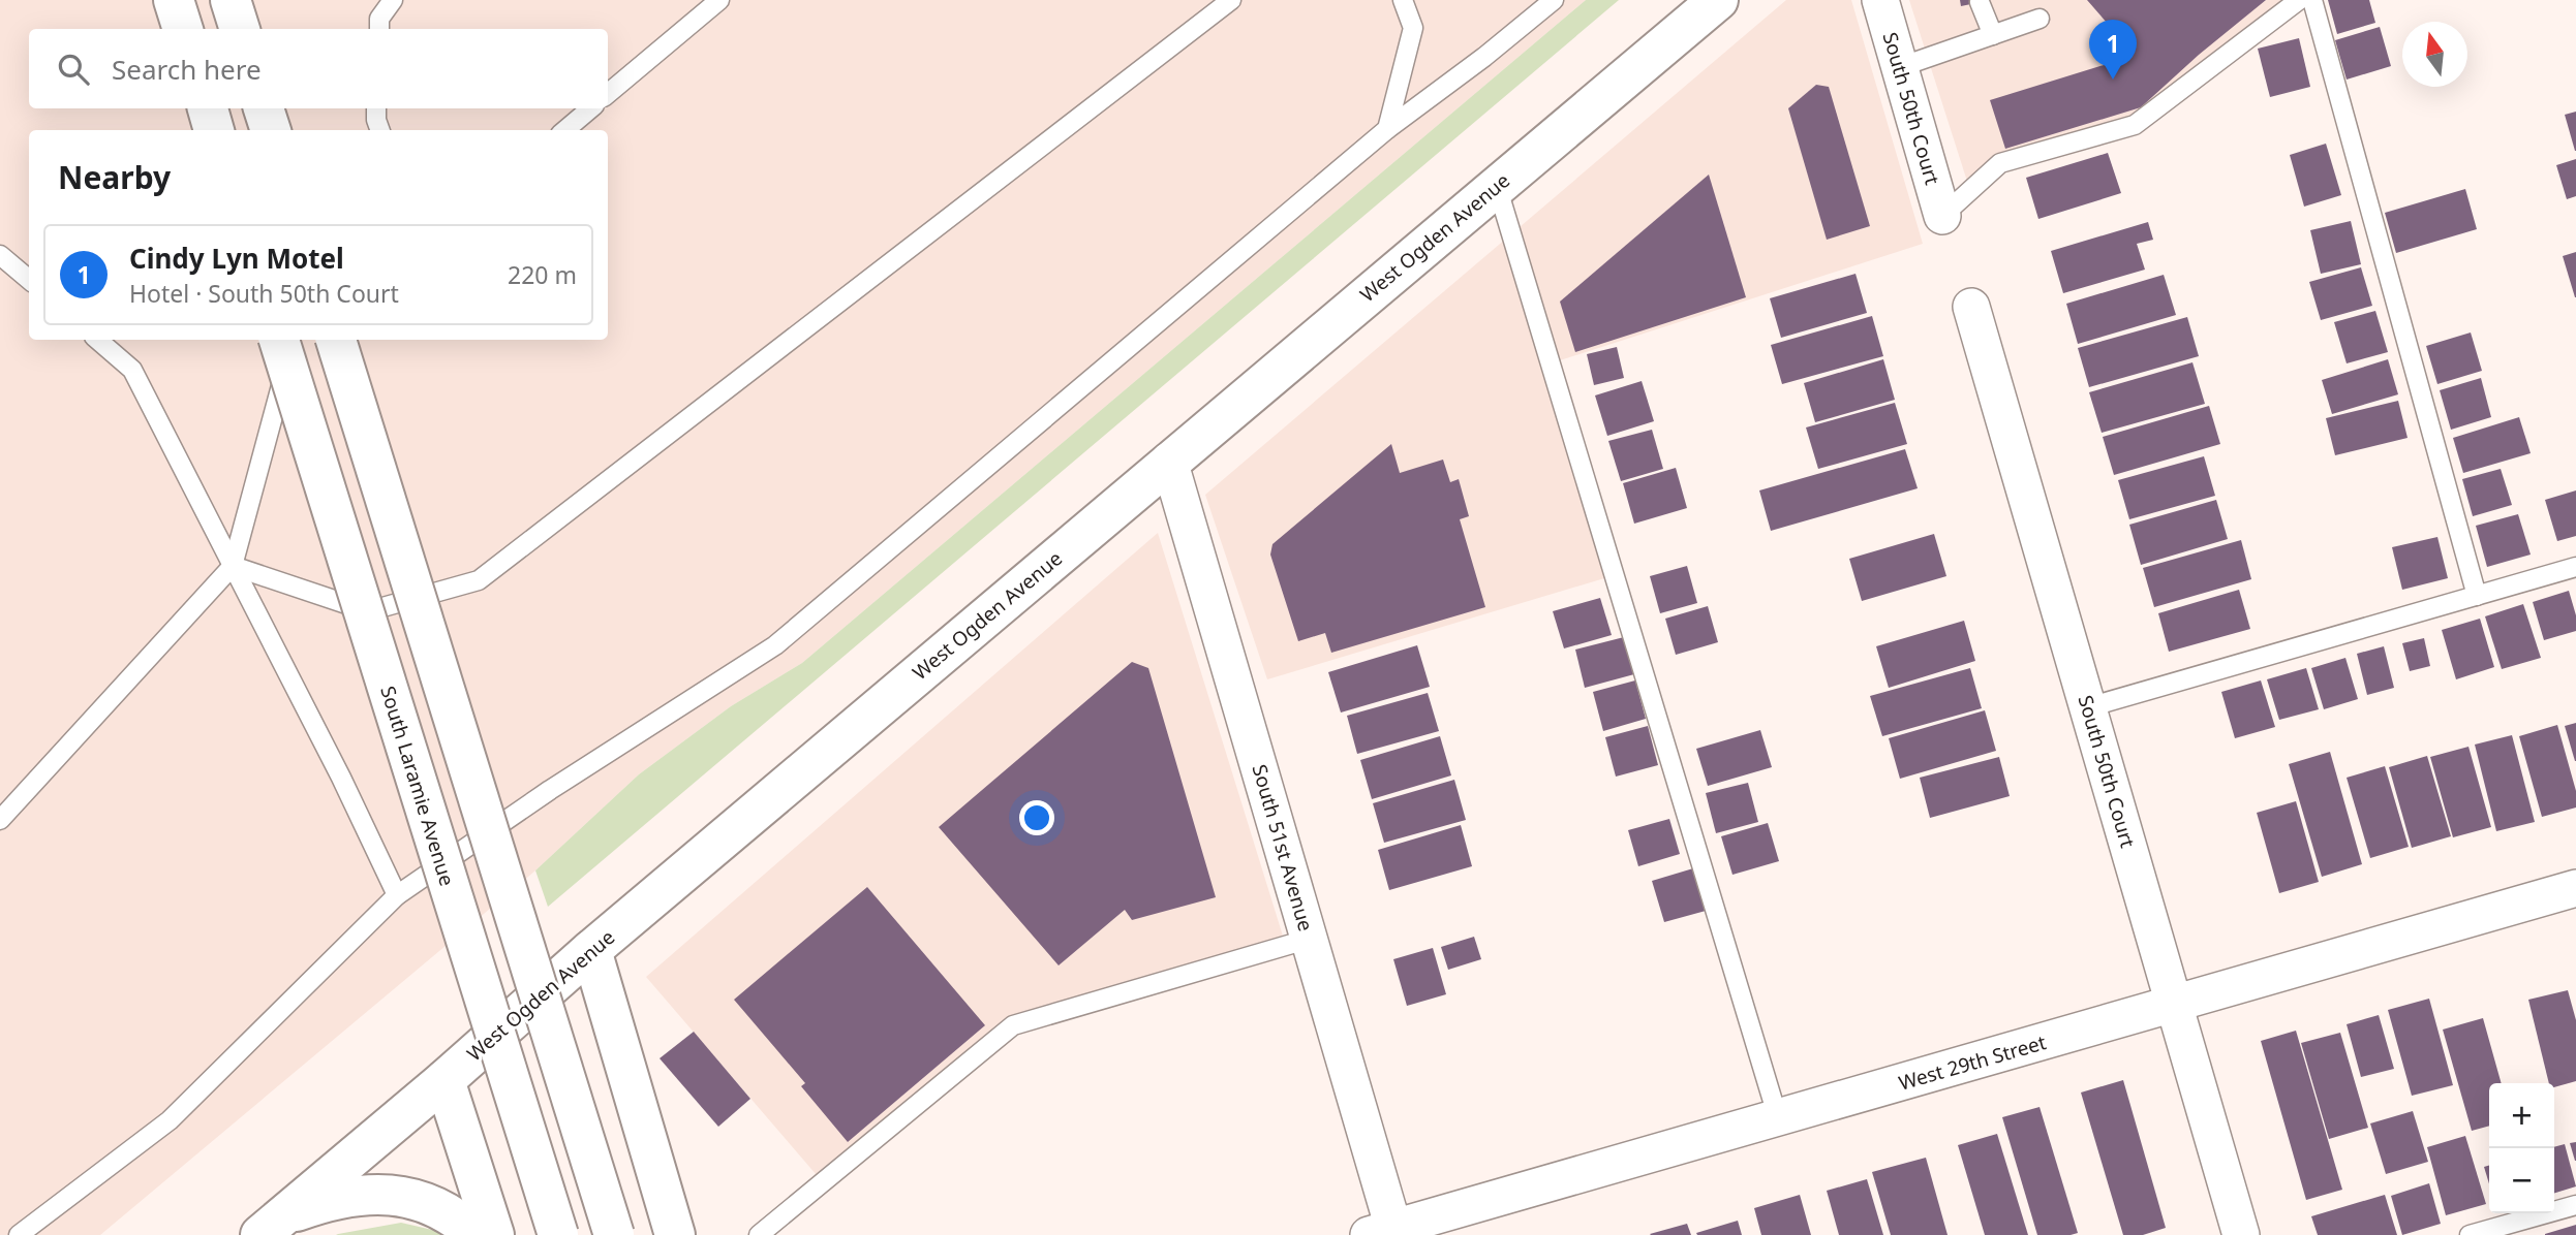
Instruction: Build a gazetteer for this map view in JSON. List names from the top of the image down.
{
  "streets": {
    "main road": ["West Ogden Avenue", "South Laramie Avenue"],
    "street": ["South 50th Court", "South 51st Avenue", "West 29th Street"]
  },
  "crossings": [
    ["South 50th Court", "West 29th Street"],
    ["West Ogden Avenue", "South 51st Avenue"],
    ["South 51st Avenue", "West 29th Street"]
  ],
  "north": "top",
  "page": {
    "pins": "1",
    "search": "Search here",
    "heading": "Nearby",
    "list": [
      {
        "mark": "1",
        "name": "Cindy Lyn Motel",
        "note": "Hotel · South 50th Court",
        "value": "220 m"
      }
    ],
    "map_buttons": ["+", "−"]
  }
}
